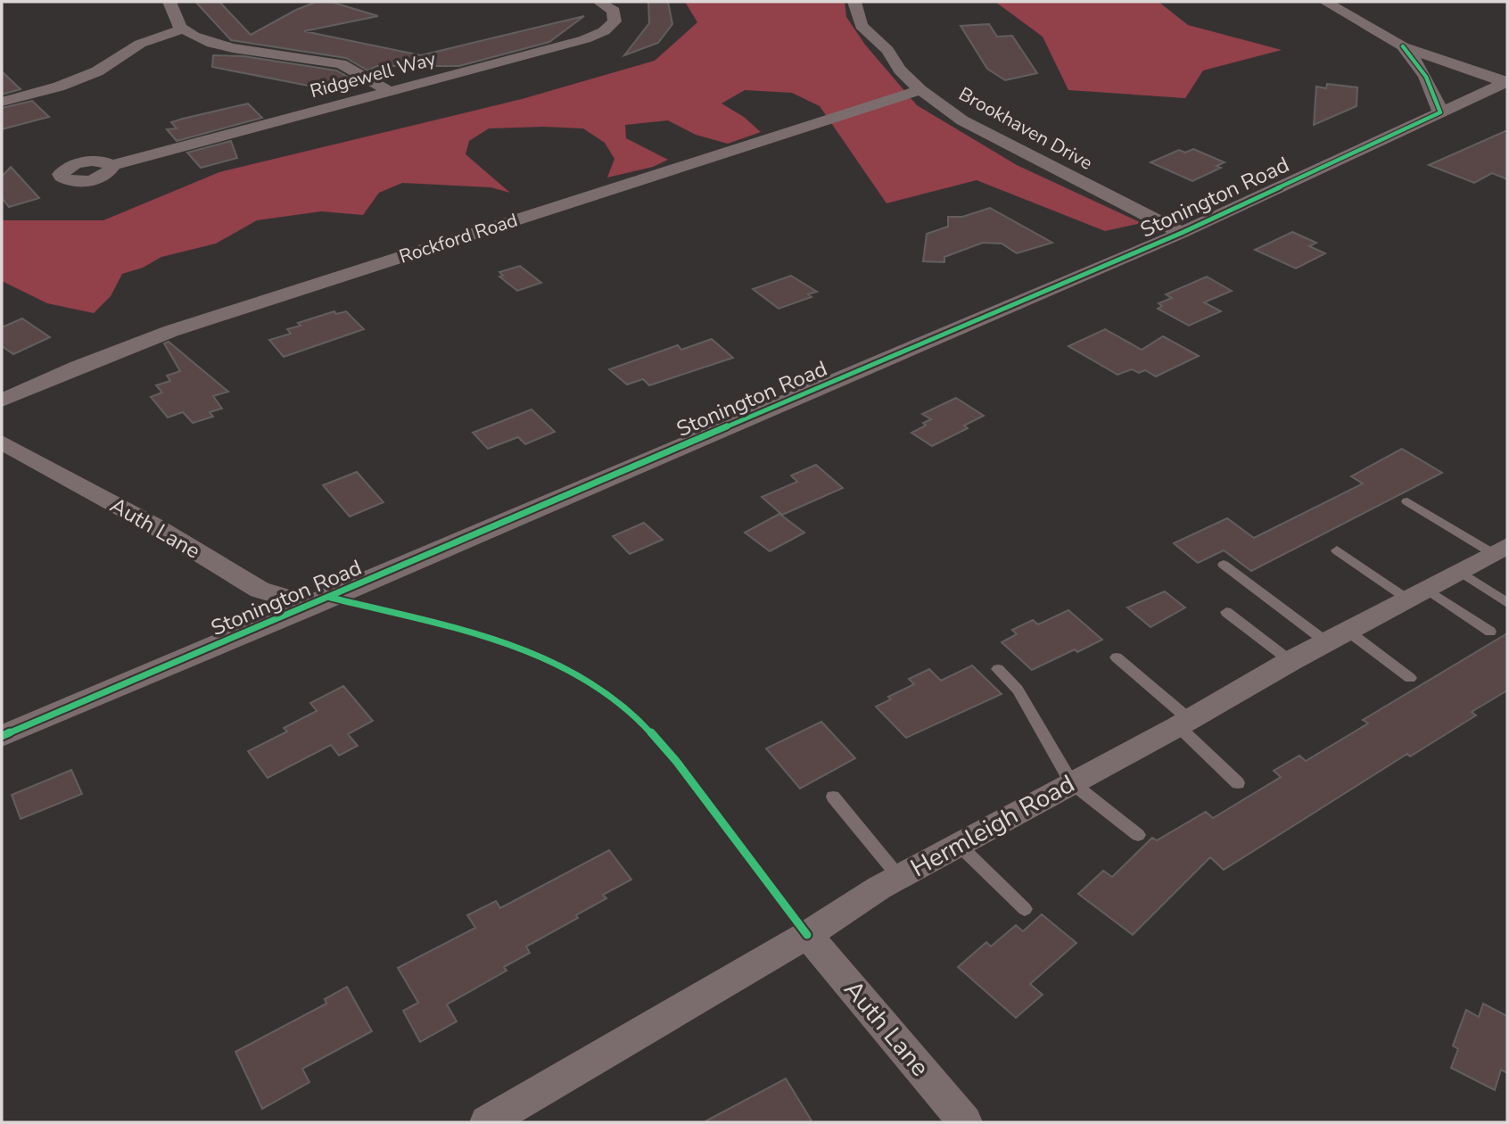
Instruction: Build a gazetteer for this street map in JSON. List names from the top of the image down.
{
  "streets": {
    "street": [
      "Ridgewell Way",
      "Brookhaven Drive",
      "Stonington Road",
      "Rockford Road",
      "Auth Lane",
      "Hermleigh Road"
    ]
  },
  "crossings": [
    ["Brookhaven Drive", "Stonington Road"],
    ["Brookhaven Drive", "Rockford Road"],
    ["Stonington Road", "Auth Lane"],
    ["Auth Lane", "Hermleigh Road"]
  ]
}
